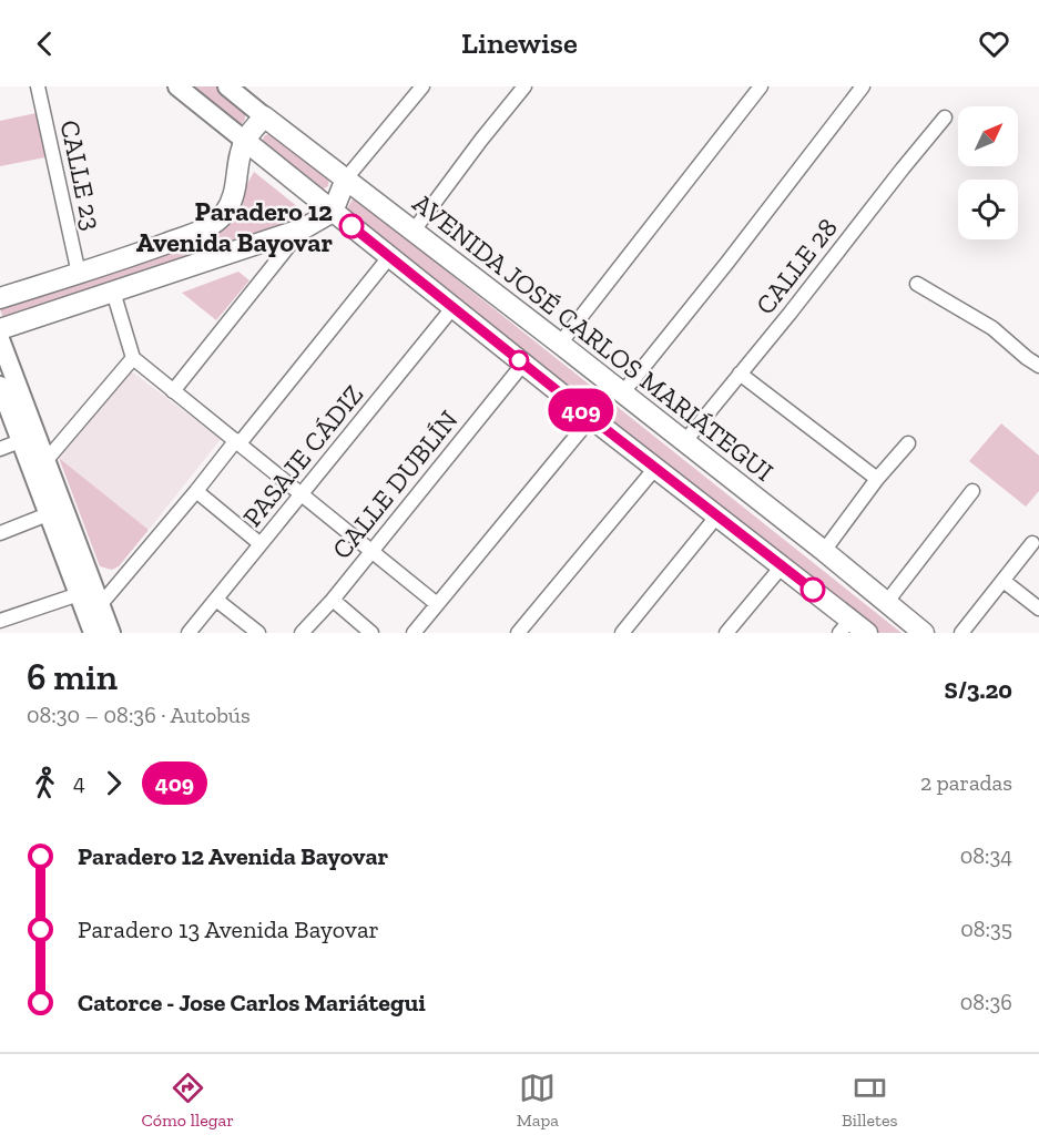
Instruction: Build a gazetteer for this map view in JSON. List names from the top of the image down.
{
  "streets": {
    "main road": ["AVENIDA JOSÉ CARLOS MARIÁTEGUI"],
    "street": [
      "CALLE 23",
      "CALLE 28",
      "PASAJE CÁDIZ",
      "CALLE DUBLÍN"
    ]
  },
  "crossings": [
    ["CALLE 28", "AVENIDA JOSÉ CARLOS MARIÁTEGUI"]
  ],
  "places": ["Paradero 12 Avenida Bayovar"],
  "lines": ["bus line 409"],
  "north": "top right",
  "page": {
    "header": "Linewise",
    "on_map": "409",
    "heading": ["6 min", "08:30 – 08:36 · Autobús", "S/3.20"],
    "legs": ["4", "409", "2 paradas"],
    "list": [
      {
        "name": "Paradero 12 Avenida Bayovar",
        "value": "08:34"
      },
      {
        "name": "Paradero 13 Avenida Bayovar",
        "value": "08:35"
      },
      {
        "name": "Catorce - Jose Carlos Mariátegui",
        "value": "08:36"
      }
    ],
    "tabs": ["Cómo llegar", "Mapa", "Billetes"]
  }
}
